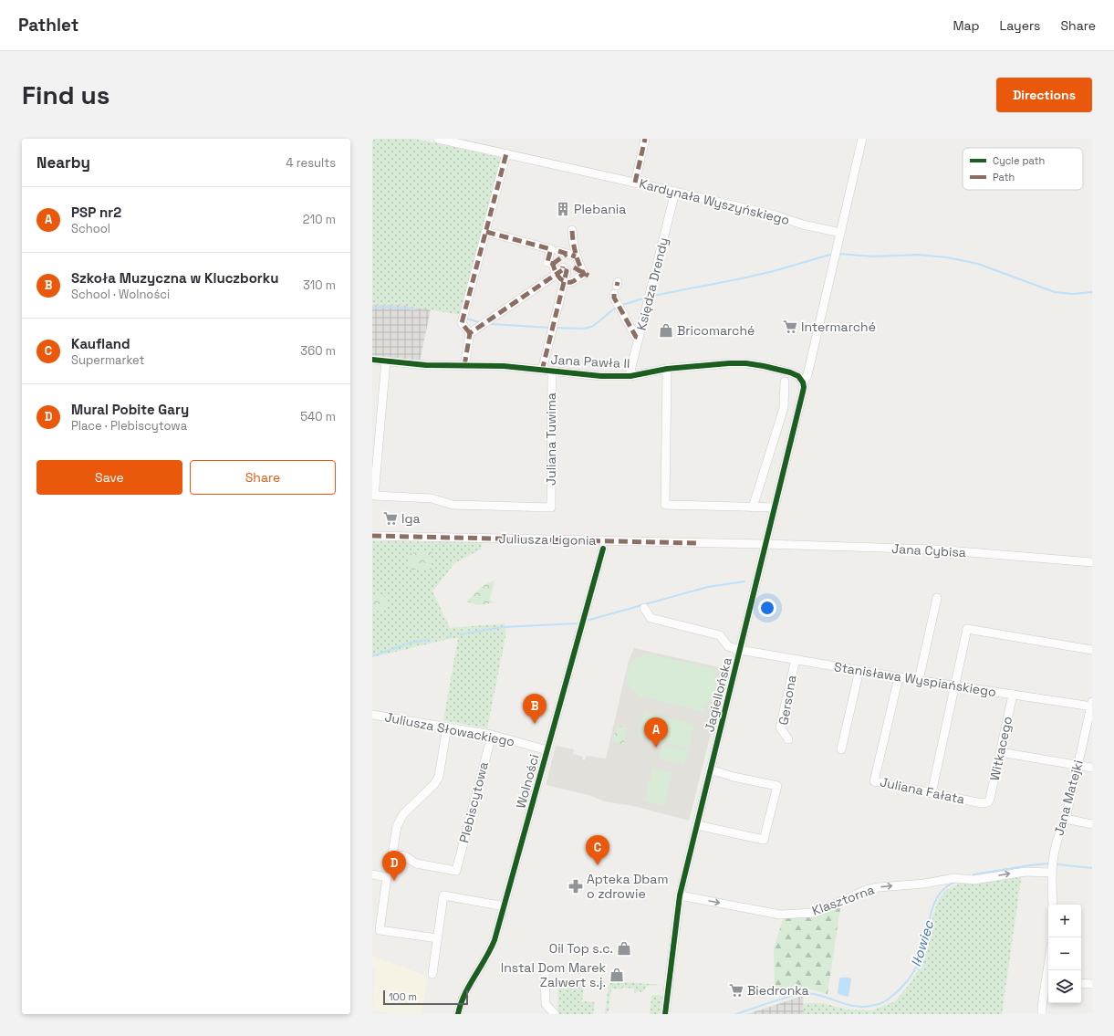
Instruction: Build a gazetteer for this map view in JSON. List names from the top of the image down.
{
  "streets": {
    "street": [
      "Kardynała Wyszyńskiego",
      "Księdza Drendy",
      "Jana Pawła II",
      "Juliana Tuwima",
      "Juliusza Ligonia",
      "Jana Cybisa",
      "Stanisława Wyspiańskiego",
      "Jagiellońska",
      "Gersona",
      "Juliusza Słowackiego",
      "Witkacego",
      "Wolności",
      "Juliana Fałata",
      "Jana Matejki",
      "Plebiscytowa",
      "Klasztorna"
    ]
  },
  "crossings": [
    ["Kardynała Wyszyńskiego", "Księdza Drendy"],
    ["Księdza Drendy", "Jana Pawła II"],
    ["Jana Pawła II", "Juliana Tuwima"],
    ["Jana Pawła II", "Jagiellońska"],
    ["Juliusza Ligonia", "Jana Cybisa"],
    ["Juliusza Ligonia", "Jagiellońska"],
    ["Jana Cybisa", "Jagiellońska"],
    ["Stanisława Wyspiańskiego", "Jagiellońska"],
    ["Stanisława Wyspiańskiego", "Gersona"],
    ["Stanisława Wyspiańskiego", "Witkacego"],
    ["Stanisława Wyspiańskiego", "Juliana Fałata"],
    ["Stanisława Wyspiańskiego", "Jana Matejki"],
    ["Jagiellońska", "Klasztorna"],
    ["Juliusza Słowackiego", "Wolności"],
    ["Juliusza Słowackiego", "Plebiscytowa"],
    ["Witkacego", "Juliana Fałata"],
    ["Jana Matejki", "Klasztorna"]
  ],
  "one_way": ["Klasztorna"],
  "water": ["Iłowiec"],
  "places": {
    "building": ["Plebania"],
    "supermarket": ["Intermarché", "Iga", "Biedronka"],
    "shop": ["Bricomarché", "Oil Top s.c.", "Instal Dom Marek Zalwert s.j."],
    "pharmacy": ["Apteka Dbam o zdrowie"]
  },
  "legend": ["Cycle path", "Path"],
  "scale_bar": "100 m",
  "page": {
    "header": "Pathlet",
    "nav": ["Map", "Layers", "Share"],
    "buttons": [
      "Directions",
      ["Save", "Share"]
    ],
    "title": "Find us",
    "heading": ["Nearby", "4 results"],
    "list": [
      {
        "mark": "A",
        "name": "PSP nr2",
        "note": "School",
        "value": "210 m"
      },
      {
        "mark": "B",
        "name": "Szkoła Muzyczna w Kluczborku",
        "note": "School · Wolności",
        "value": "310 m"
      },
      {
        "mark": "C",
        "name": "Kaufland",
        "note": "Supermarket",
        "value": "360 m"
      },
      {
        "mark": "D",
        "name": "Mural Pobite Gary",
        "note": "Place · Plebiscytowa",
        "value": "540 m"
      }
    ],
    "pins": [
      "B",
      "A",
      "C",
      "D"
    ],
    "map_buttons": ["+", "−"],
    "scale": "100 m"
  }
}
